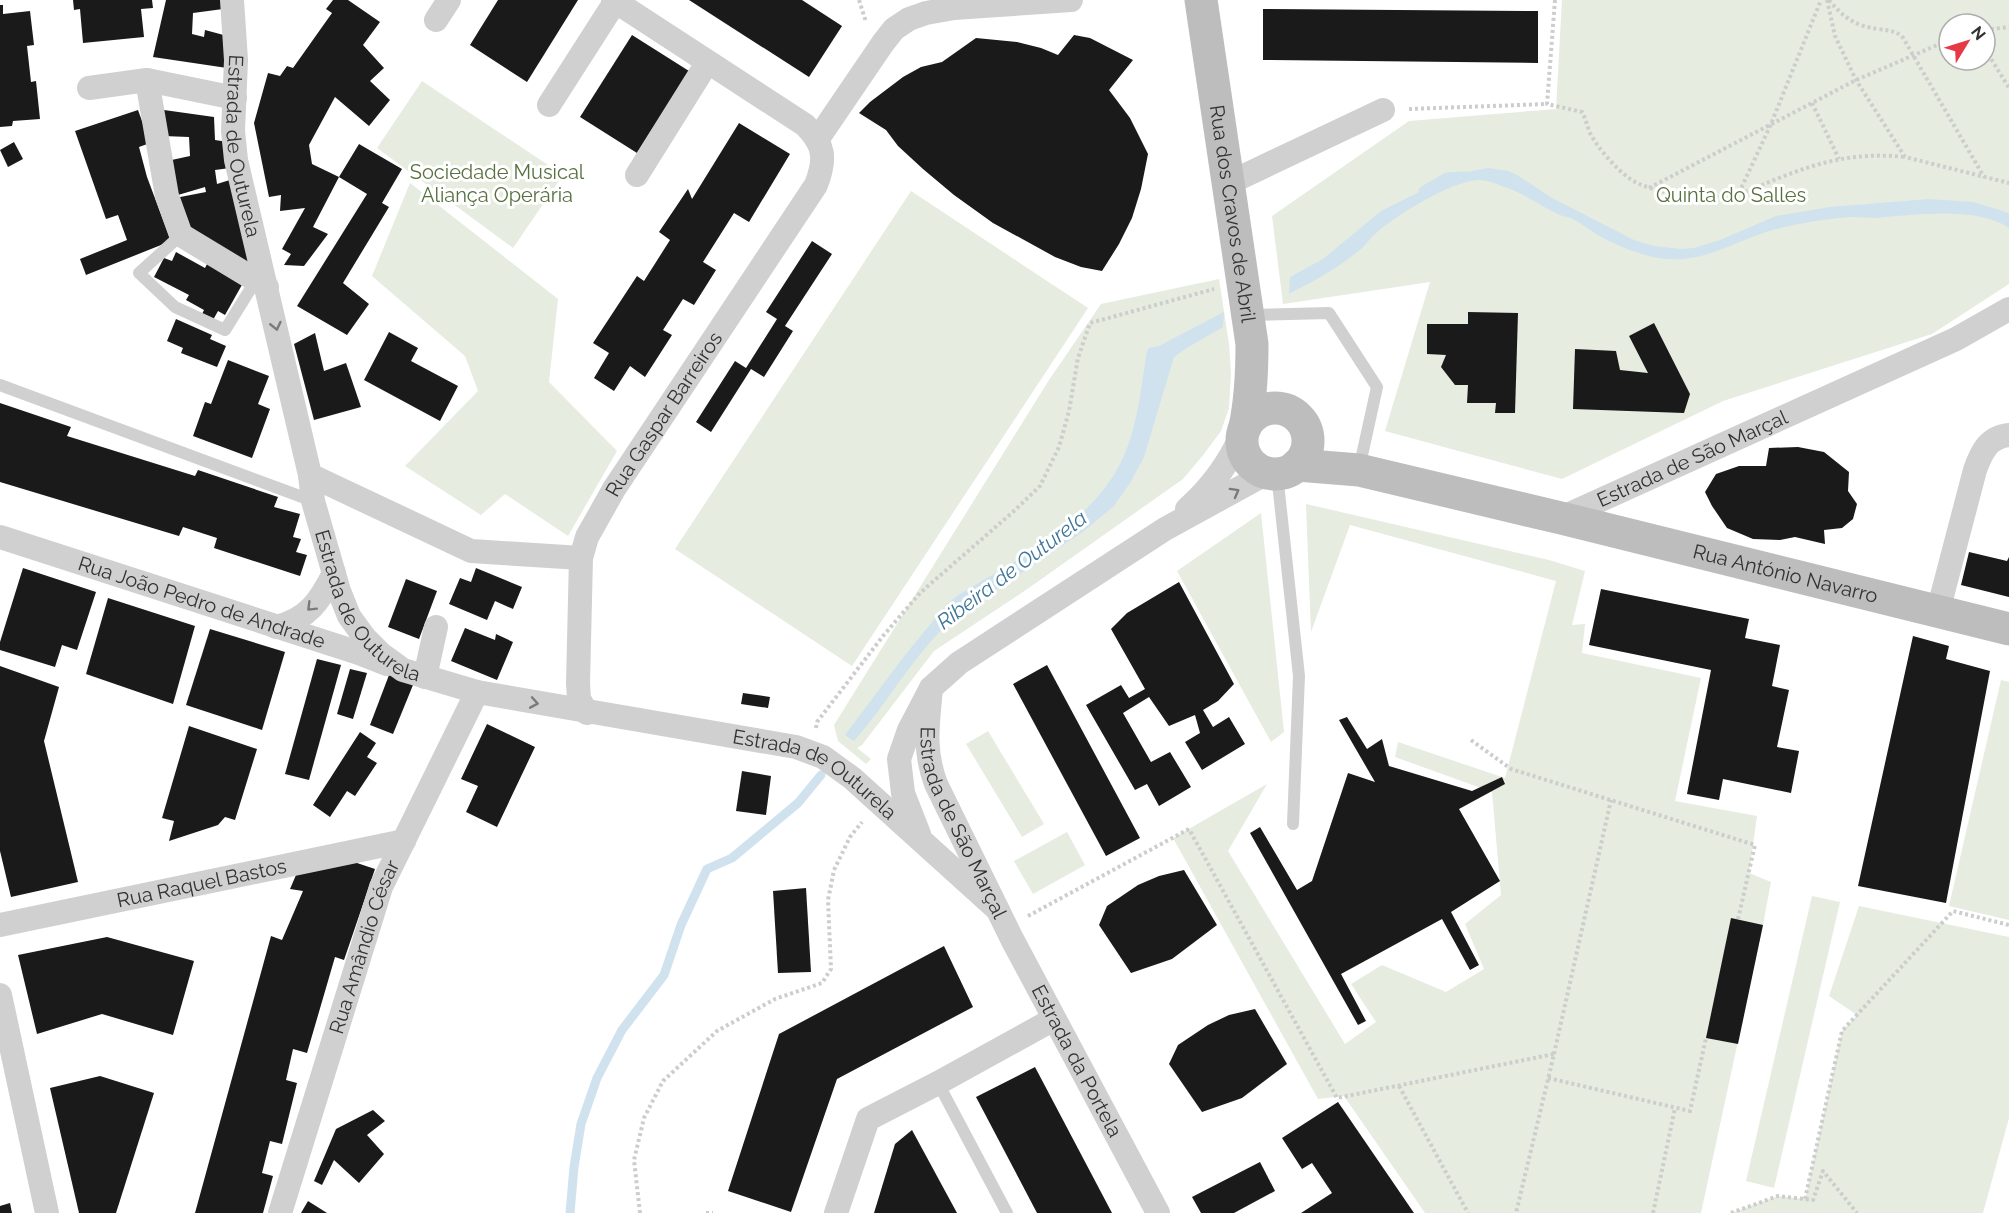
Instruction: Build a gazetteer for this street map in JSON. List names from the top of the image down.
{
  "streets": {
    "street": [
      "Estrada de Outurela",
      "Rua dos Cravos de Abril",
      "Rua Gaspar Barreiros",
      "Estrada de São Marçal",
      "Rua António Navarro",
      "Rua João Pedro de Andrade",
      "Rua Raquel Bastos",
      "Rua Amândio César",
      "Estrada da Portela"
    ]
  },
  "crossings": [
    ["Estrada de Outurela", "Rua Gaspar Barreiros"],
    ["Estrada de Outurela", "Estrada de São Marçal"],
    ["Estrada de Outurela", "Rua João Pedro de Andrade"],
    ["Estrada de Outurela", "Rua Amândio César"],
    ["Rua dos Cravos de Abril", "Estrada de São Marçal"],
    ["Estrada de São Marçal", "Rua António Navarro"],
    ["Estrada de São Marçal", "Estrada da Portela"],
    ["Rua Raquel Bastos", "Rua Amândio César"]
  ],
  "water": ["Ribeira de Outurela"],
  "parks": ["Sociedade Musical Aliança Operária", "Quinta do Salles"],
  "north": "top right"
}
